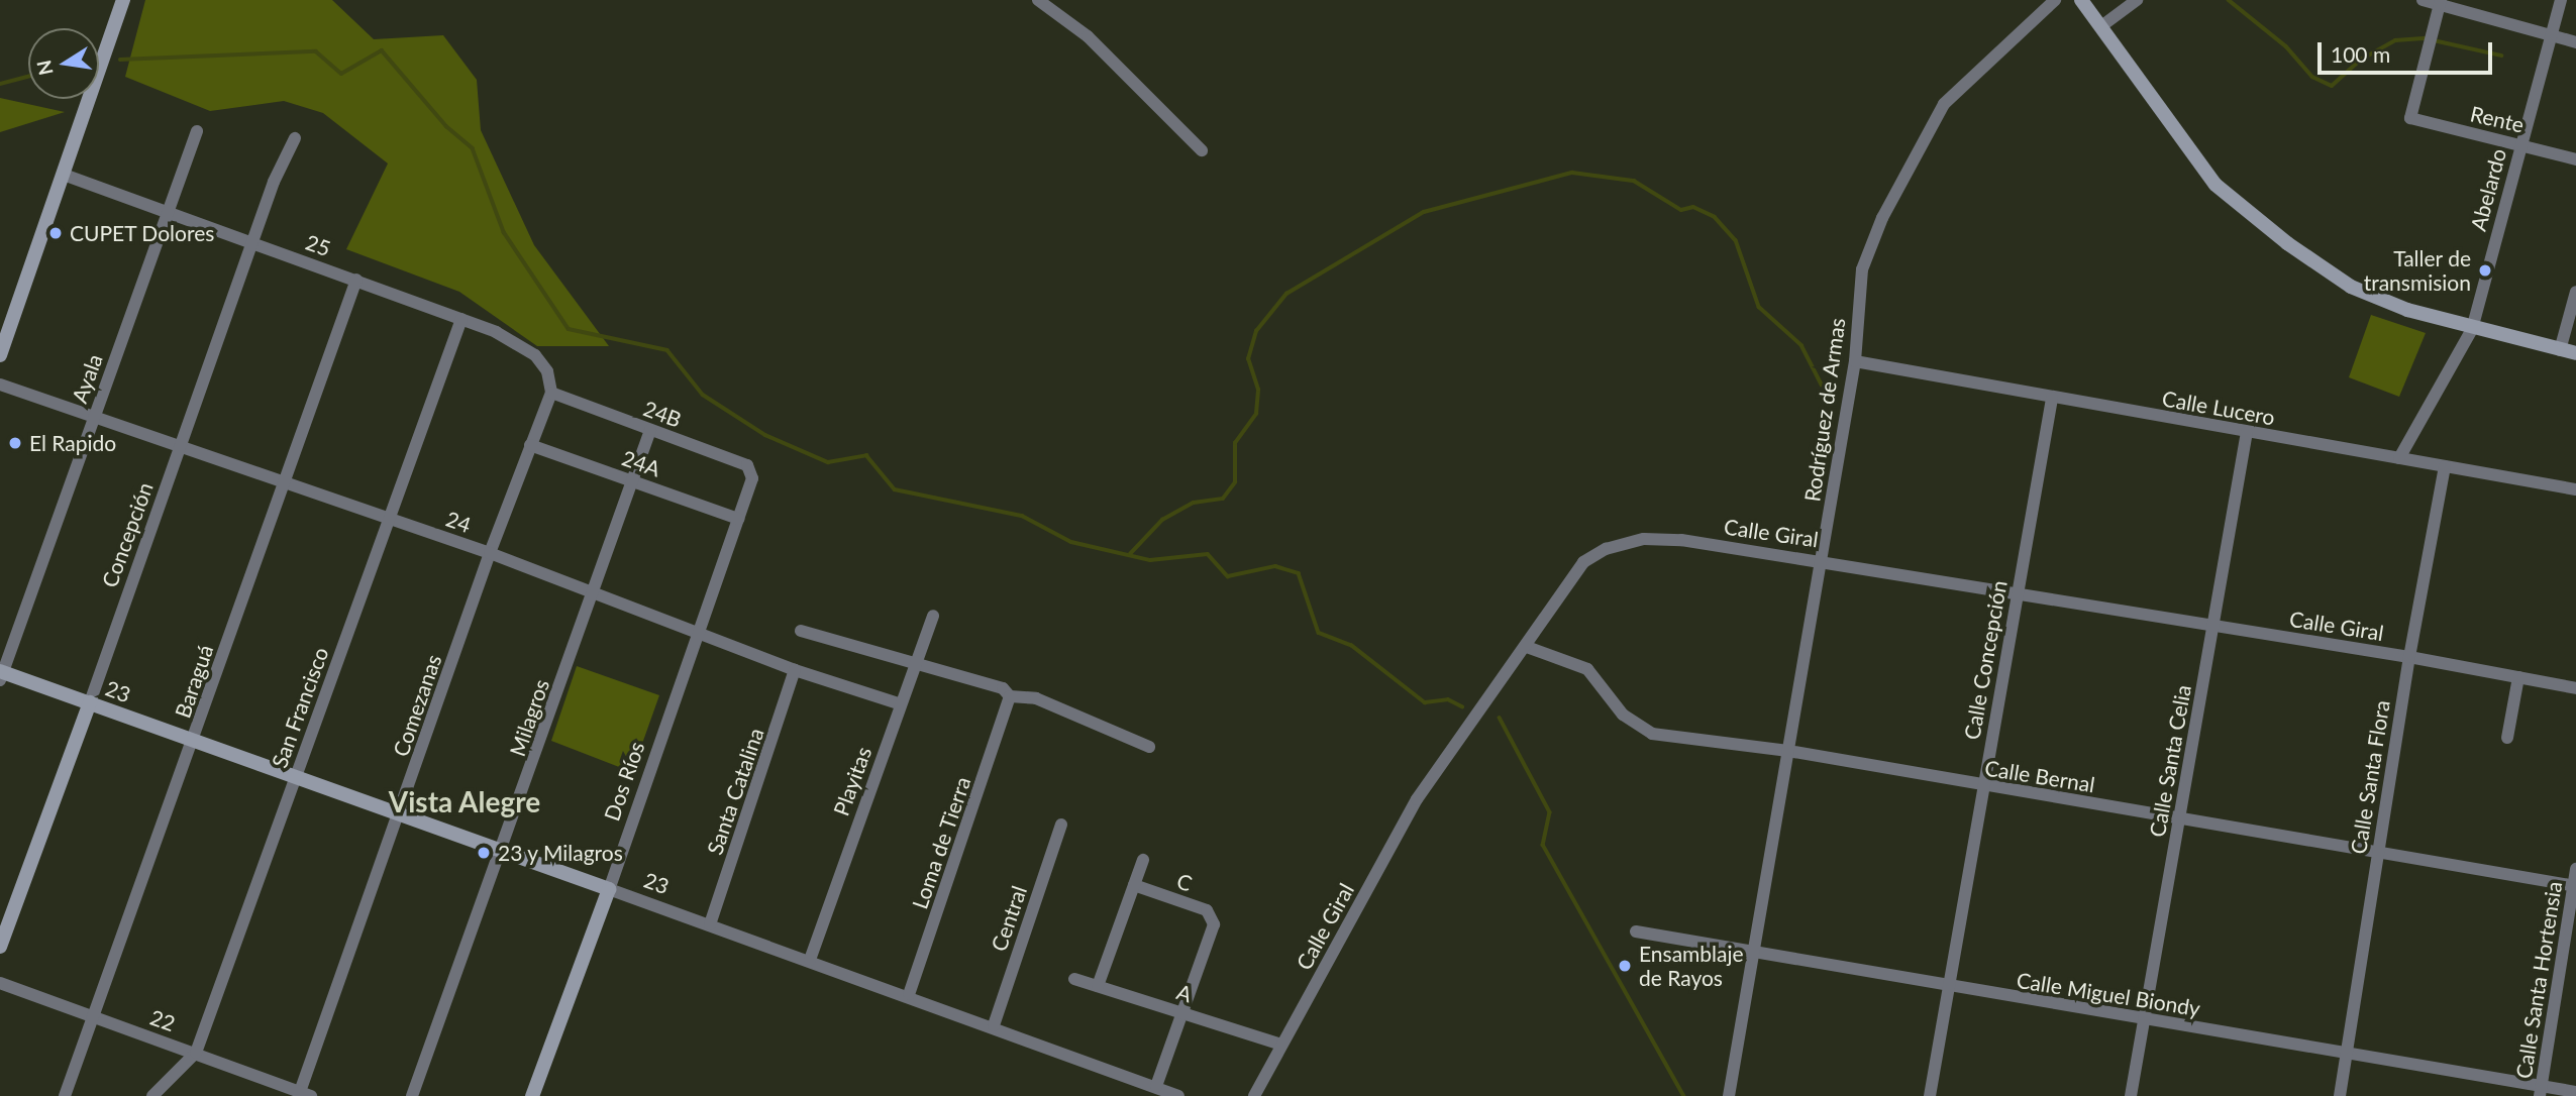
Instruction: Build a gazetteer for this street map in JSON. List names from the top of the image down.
{
  "streets": {
    "street": [
      "Rente",
      "Abelardo",
      "25",
      "Ayala",
      "Calle Lucero",
      "Rodríguez de Armas",
      "24B",
      "24A",
      "24",
      "Calle Giral",
      "Concepción",
      "Calle Concepción",
      "Baraguá",
      "23",
      "Comezanas",
      "San Francisco",
      "Milagros",
      "Calle Santa Celia",
      "Calle Bernal",
      "Calle Santa Flora",
      "Dos Ríos",
      "Playitas",
      "Santa Catalina",
      "Loma de Tierra",
      "C",
      "Central",
      "Calle Santa Hortensia",
      "A",
      "Calle Miguel Biondy",
      "22"
    ]
  },
  "crossings": [
    ["Rente", "Abelardo"],
    ["Abelardo", "Calle Lucero"],
    ["25", "Ayala"],
    ["25", "24B"],
    ["25", "Concepción"],
    ["25", "Baraguá"],
    ["25", "Comezanas"],
    ["25", "San Francisco"],
    ["Ayala", "24"],
    ["Ayala", "23"],
    ["Calle Lucero", "Rodríguez de Armas"],
    ["Calle Lucero", "Calle Concepción"],
    ["Calle Lucero", "Calle Santa Celia"],
    ["Calle Lucero", "Calle Santa Flora"],
    ["Rodríguez de Armas", "Calle Giral"],
    ["Rodríguez de Armas", "Calle Bernal"],
    ["Rodríguez de Armas", "Calle Miguel Biondy"],
    ["24B", "Comezanas"],
    ["24B", "Milagros"],
    ["24B", "Dos Ríos"],
    ["24A", "Comezanas"],
    ["24A", "Milagros"],
    ["24A", "Dos Ríos"],
    ["24", "Concepción"],
    ["24", "Baraguá"],
    ["24", "Comezanas"],
    ["24", "San Francisco"],
    ["24", "Milagros"],
    ["24", "Dos Ríos"],
    ["24", "Playitas"],
    ["24", "Santa Catalina"],
    ["Calle Giral", "Calle Concepción"],
    ["Calle Giral", "Calle Santa Celia"],
    ["Calle Giral", "Calle Bernal"],
    ["Calle Giral", "Calle Santa Flora"],
    ["Calle Giral", "A"],
    ["Concepción", "23"],
    ["Calle Concepción", "Calle Bernal"],
    ["Calle Concepción", "Calle Miguel Biondy"],
    ["Baraguá", "23"],
    ["Baraguá", "22"],
    ["23", "Comezanas"],
    ["23", "San Francisco"],
    ["23", "Milagros"],
    ["23", "Dos Ríos"],
    ["23", "Playitas"],
    ["23", "Santa Catalina"],
    ["23", "Loma de Tierra"],
    ["23", "Central"],
    ["Comezanas", "22"],
    ["San Francisco", "22"],
    ["Calle Santa Celia", "Calle Bernal"],
    ["Calle Santa Celia", "Calle Miguel Biondy"],
    ["Calle Bernal", "Calle Santa Flora"],
    ["Calle Bernal", "Calle Santa Hortensia"],
    ["Calle Santa Flora", "Calle Miguel Biondy"],
    ["C", "A"],
    ["Calle Santa Hortensia", "Calle Miguel Biondy"]
  ],
  "districts": ["Vista Alegre"],
  "places": [
    "CUPET Dolores",
    "Taller de transmision",
    "El Rapido",
    "23 y Milagros",
    "Ensamblaje de Rayos"
  ],
  "scale_bar": "100 m",
  "north": "left"
}
